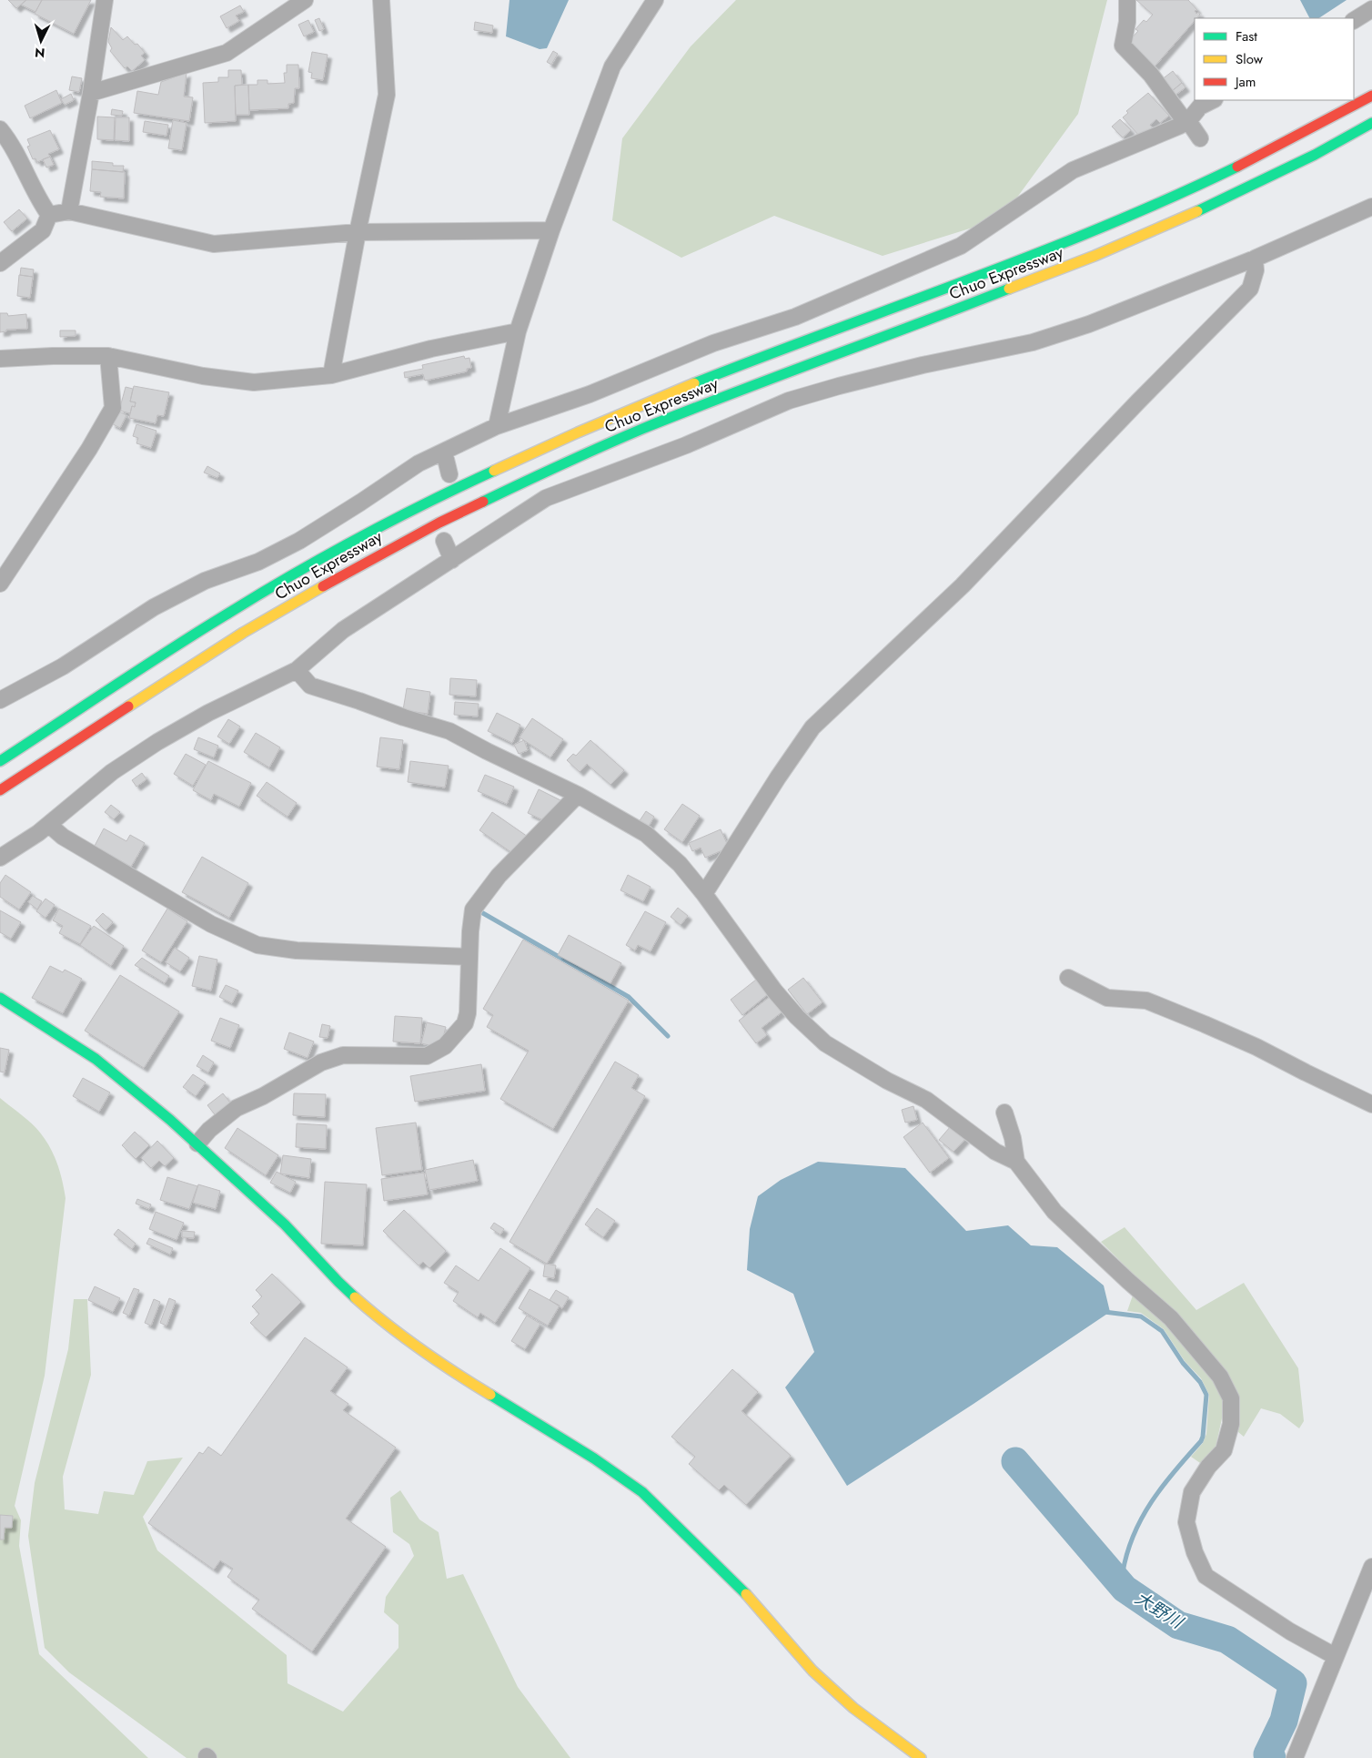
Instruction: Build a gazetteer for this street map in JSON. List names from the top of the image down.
{
  "streets": {
    "main road": ["Chuo Expressway"]
  },
  "water": ["大野川"],
  "legend": ["Fast", "Slow", "Jam"],
  "north": "bottom"
}
